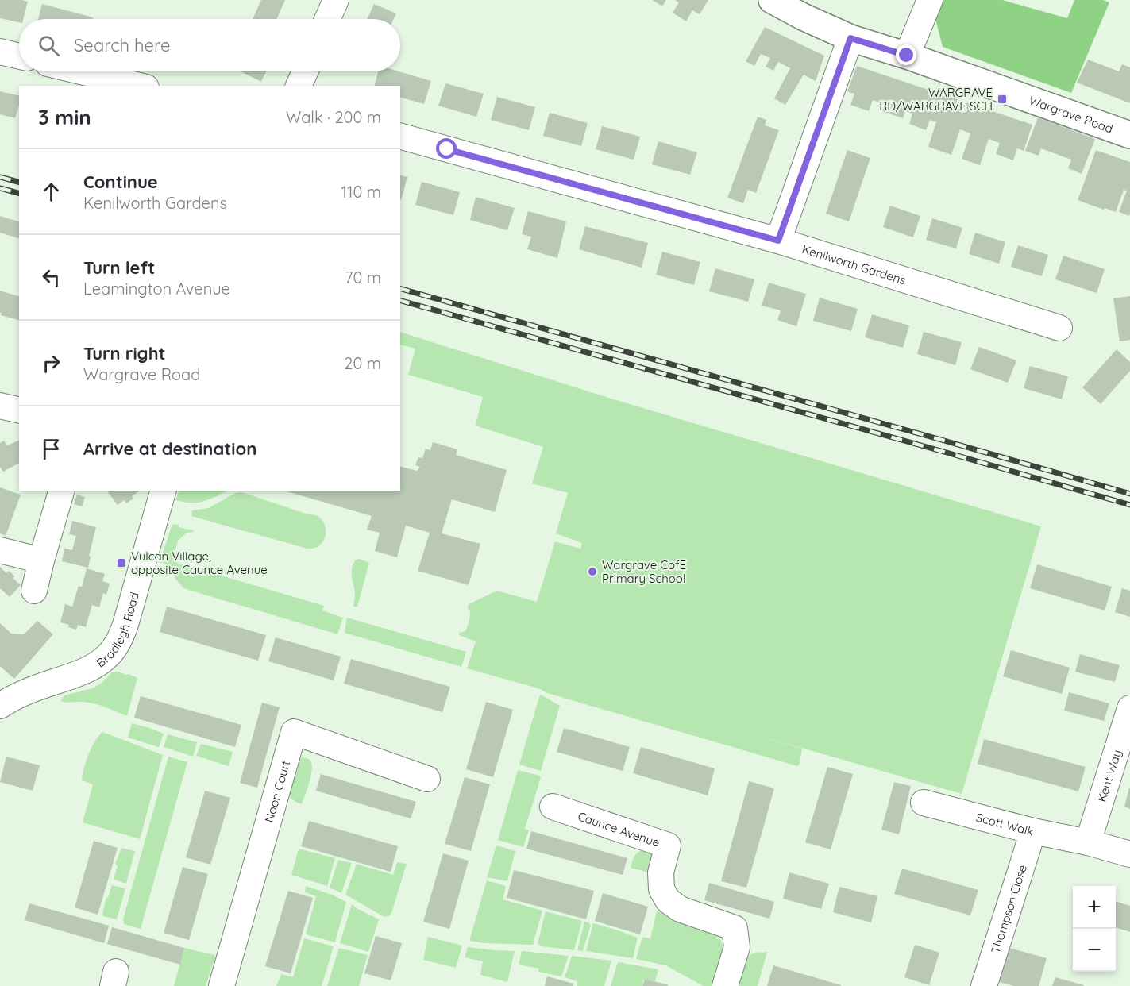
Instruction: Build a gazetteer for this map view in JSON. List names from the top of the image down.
{
  "streets": {
    "street": [
      "Wargrave Road",
      "Kenilworth Gardens",
      "Bradlegh Road",
      "Kent Way",
      "Noon Court",
      "Scott Walk",
      "Caunce Avenue",
      "Thompson Close"
    ]
  },
  "crossings": [
    ["Kent Way", "Scott Walk"],
    ["Scott Walk", "Thompson Close"]
  ],
  "places": {
    "transit": ["WARGRAVE RD/WARGRAVE SCH", "Vulcan Village, opposite Caunce Avenue"],
    "other": ["Wargrave CofE Primary School"]
  },
  "page": {
    "search": "Search here",
    "heading": ["3 min", "Walk · 200 m"],
    "list": [
      ["Continue", "Kenilworth Gardens", "110 m"],
      ["Turn left", "Leamington Avenue", "70 m"],
      ["Turn right", "Wargrave Road", "20 m"],
      "Arrive at destination"
    ],
    "map_buttons": ["+", "−"]
  }
}
